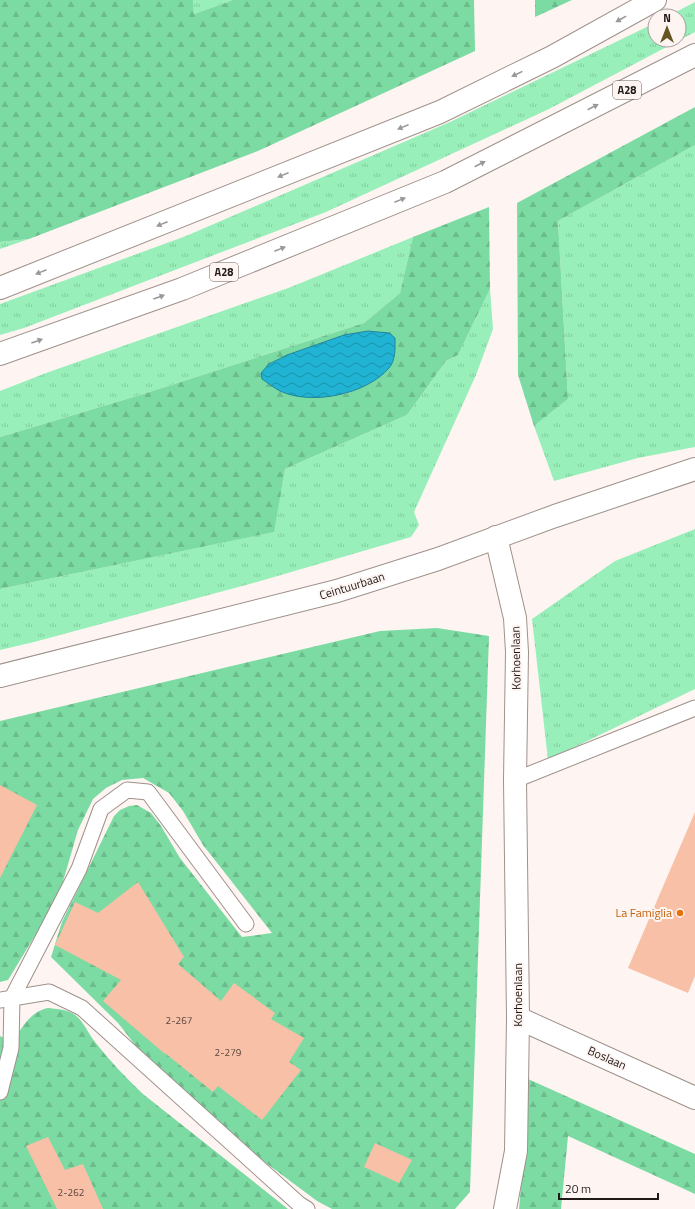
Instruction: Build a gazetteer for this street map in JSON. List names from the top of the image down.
{
  "streets": {
    "main road": [
      "A28",
      "Ceintuurbaan",
      "Korhoenlaan",
      "Boslaan"
    ]
  },
  "crossings": [
    ["Ceintuurbaan", "Korhoenlaan"],
    ["Korhoenlaan", "Boslaan"]
  ],
  "places": ["La Famiglia"],
  "house_numbers": ["2-267", "2-279", "2-262"],
  "scale_bar": "20 m",
  "north": "top"
}
